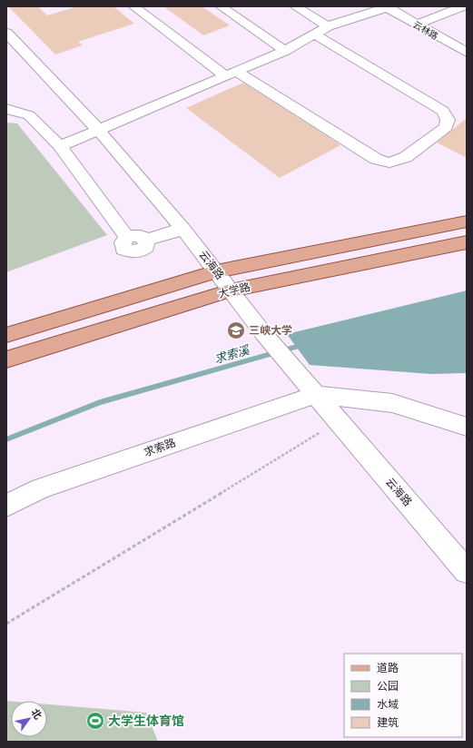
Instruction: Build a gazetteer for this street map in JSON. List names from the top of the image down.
{
  "streets": {
    "main road": ["大学路"],
    "street": ["云林路", "云海路", "求索路"]
  },
  "crossings": [
    ["云海路", "大学路"],
    ["云海路", "求索路"]
  ],
  "water": ["求索溪"],
  "places": {
    "school or university": ["三峡大学"],
    "sports": ["大学生体育馆"]
  },
  "legend": [
    "道路",
    "公园",
    "水域",
    "建筑"
  ],
  "north": "top right"
}
